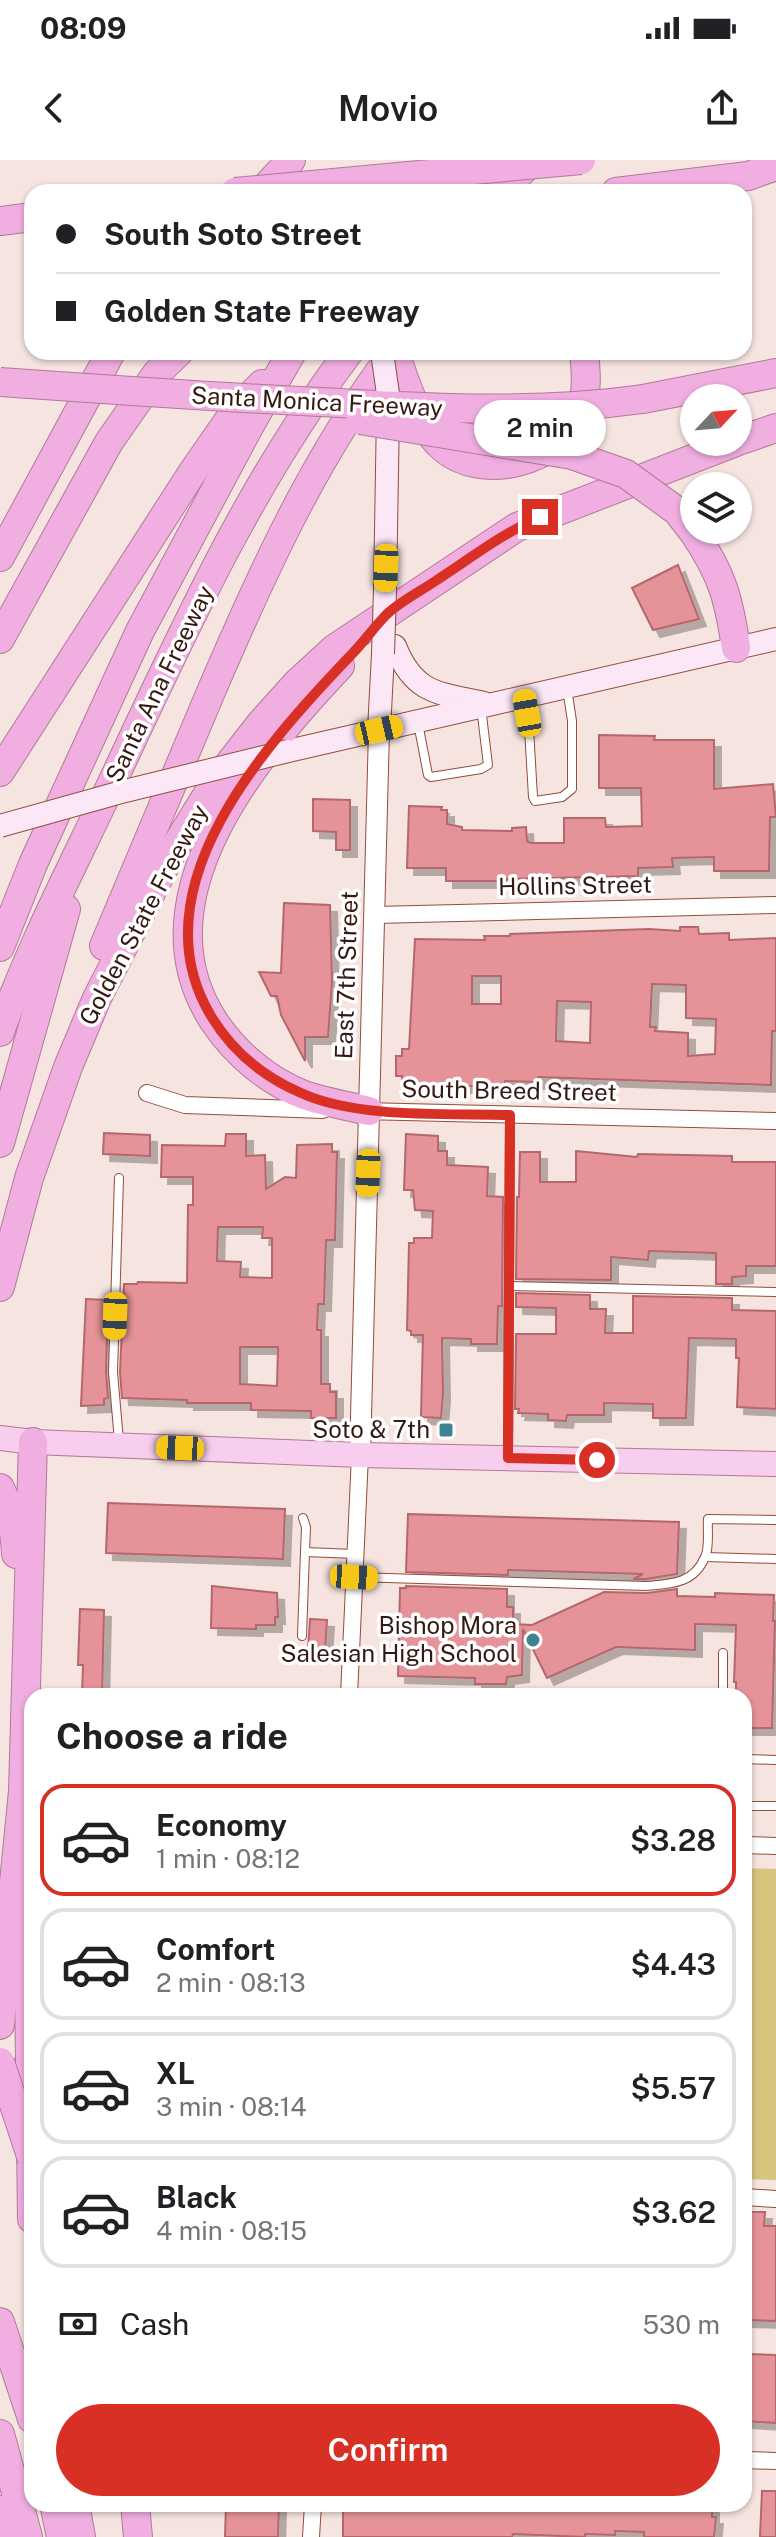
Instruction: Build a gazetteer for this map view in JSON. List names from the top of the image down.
{
  "streets": {
    "highway": ["Santa Monica Freeway", "Santa Ana Freeway", "Golden State Freeway"],
    "main road": ["East 7th Street"],
    "street": ["Hollins Street", "South Breed Street"]
  },
  "crossings": [
    ["Hollins Street", "East 7th Street"],
    ["Golden State Freeway", "East 7th Street"],
    ["East 7th Street", "South Breed Street"]
  ],
  "places": {
    "transit": ["Soto & 7th"],
    "other": ["Bishop Mora Salesian High School"]
  },
  "north": "top right",
  "page": {
    "status": "08:09",
    "header": "Movio",
    "banner": ["South Soto Street", "Golden State Freeway"],
    "bubble": "2 min",
    "heading": "Choose a ride",
    "list": [
      {
        "name": "Economy",
        "note": "1 min · 08:12",
        "value": "$3.28"
      },
      {
        "name": "Comfort",
        "note": "2 min · 08:13",
        "value": "$4.43"
      },
      {
        "name": "XL",
        "note": "3 min · 08:14",
        "value": "$5.57"
      },
      {
        "name": "Black",
        "note": "4 min · 08:15",
        "value": "$3.62"
      }
    ],
    "pay": ["Cash", "530 m"],
    "buttons": "Confirm"
  }
}
